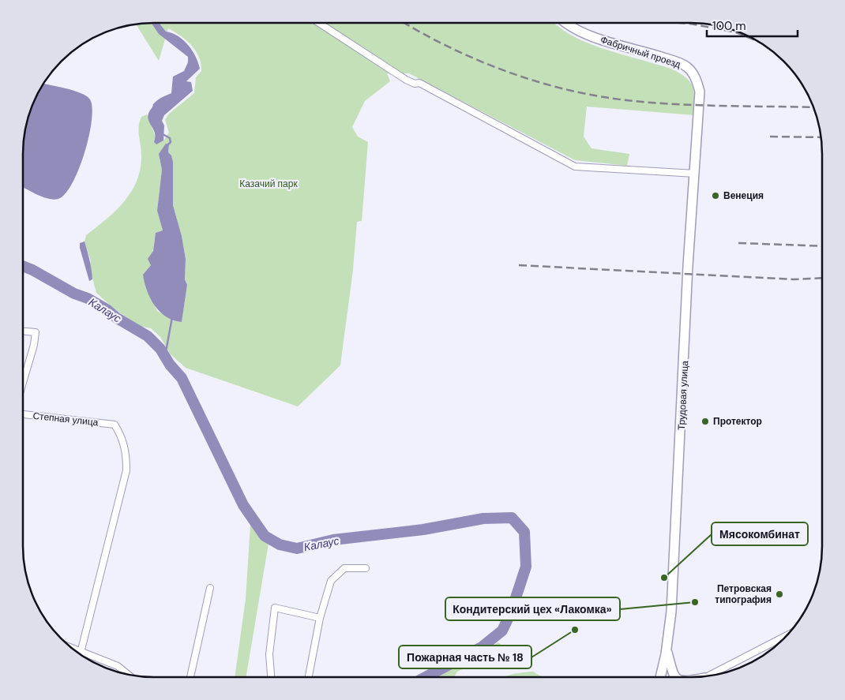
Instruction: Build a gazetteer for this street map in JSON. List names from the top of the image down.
{
  "streets": {
    "main road": ["Фабричный проезд", "Трудовая улица"],
    "street": ["Степная улица"]
  },
  "crossings": [
    ["Фабричный проезд", "Трудовая улица"]
  ],
  "water": ["Калаус"],
  "parks": ["Казачий парк"],
  "places": [
    "Венеция",
    "Протектор",
    "Мясокомбинат",
    "Петровская типография",
    "Кондитерский цех «Лакомка»",
    "Пожарная часть № 18"
  ],
  "scale_bar": "100 m"
}
